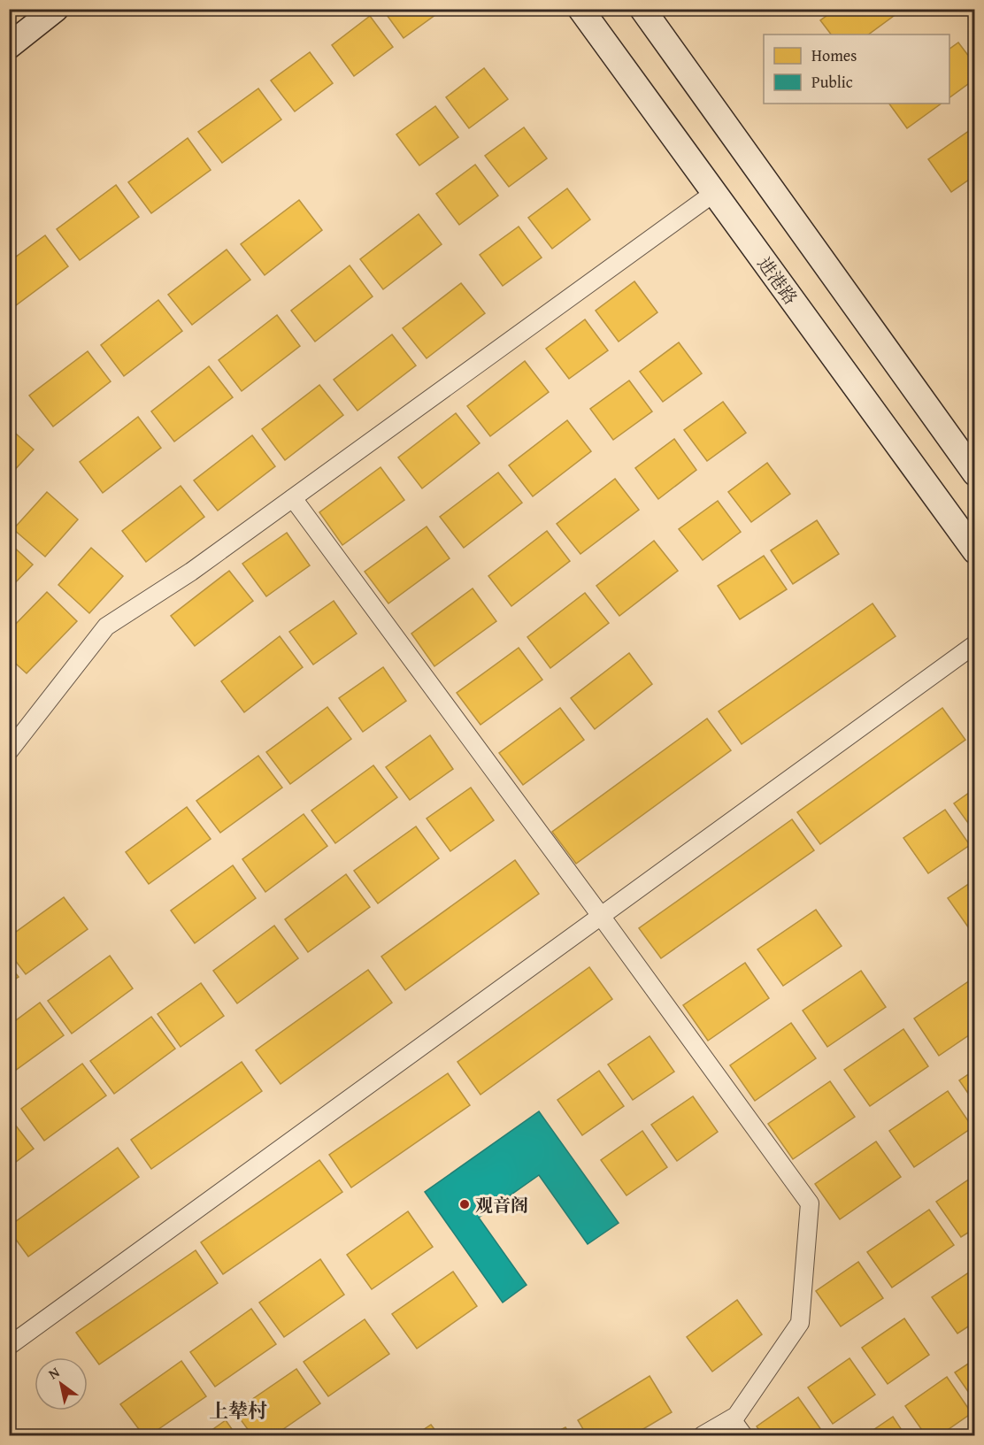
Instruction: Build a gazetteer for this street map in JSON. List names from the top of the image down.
{
  "streets": {
    "main road": ["进港路"]
  },
  "districts": ["上辇村"],
  "places": ["观音阁"],
  "legend": ["Homes", "Public"],
  "north": "top left"
}
